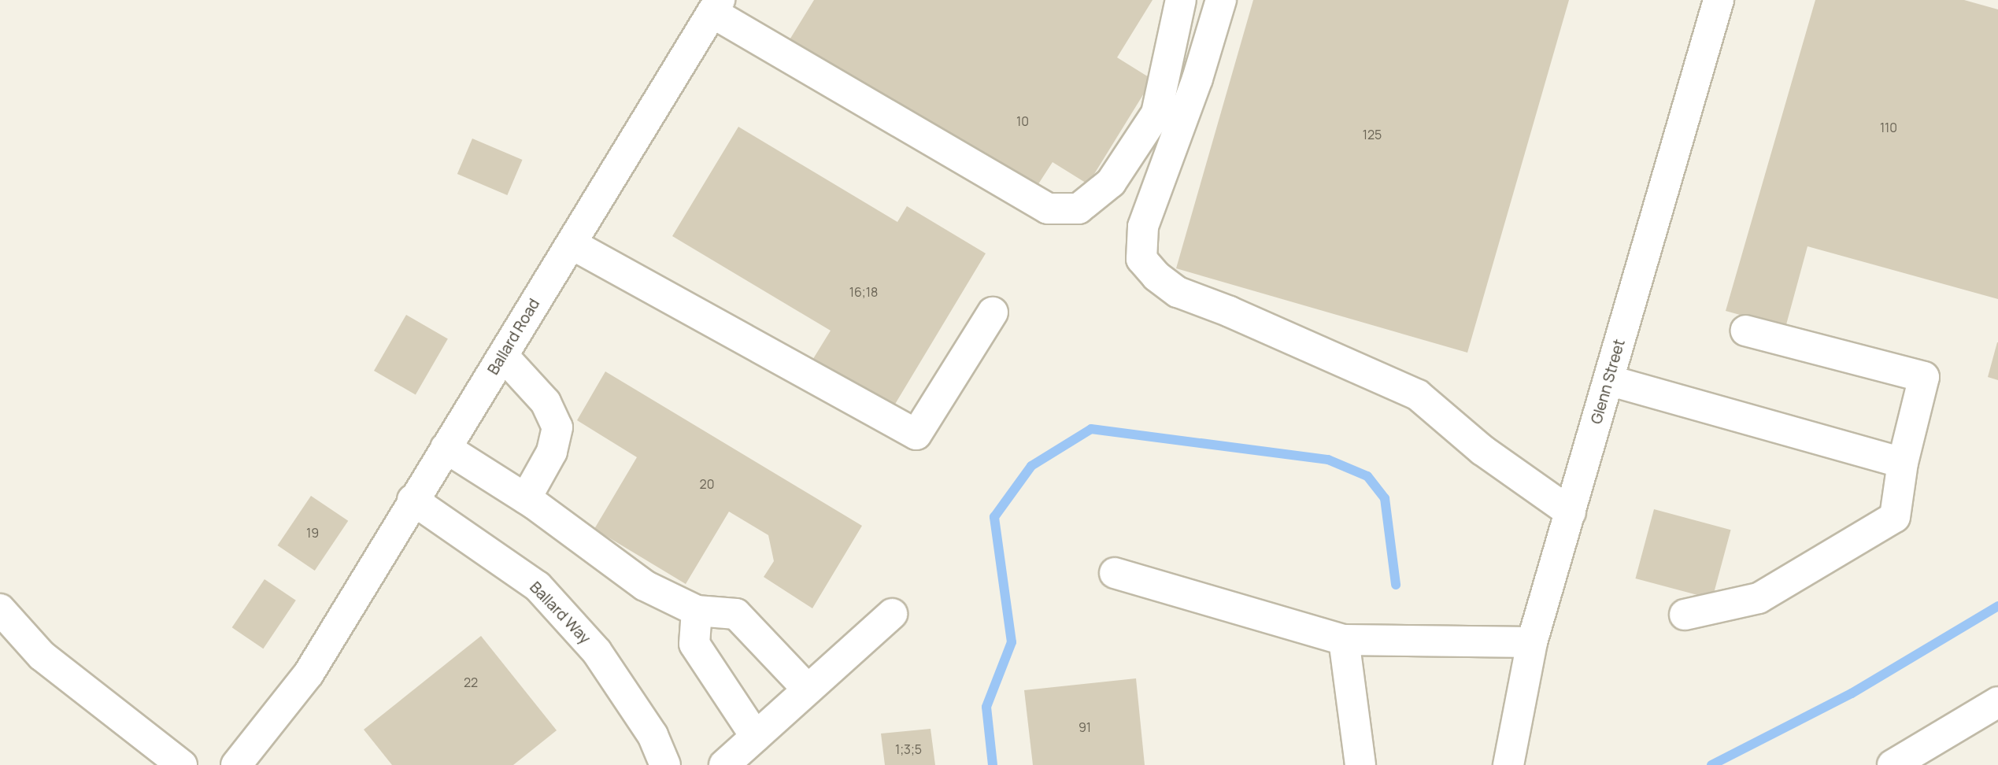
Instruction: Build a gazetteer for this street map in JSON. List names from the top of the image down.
{
  "streets": {
    "street": ["Ballard Road", "Glenn Street", "Ballard Way"]
  },
  "crossings": [
    ["Ballard Road", "Ballard Way"]
  ],
  "house_numbers": [
    "10",
    "110",
    "125",
    "16;18",
    "20",
    "19",
    "22",
    "91",
    "1;3;5"
  ]
}
